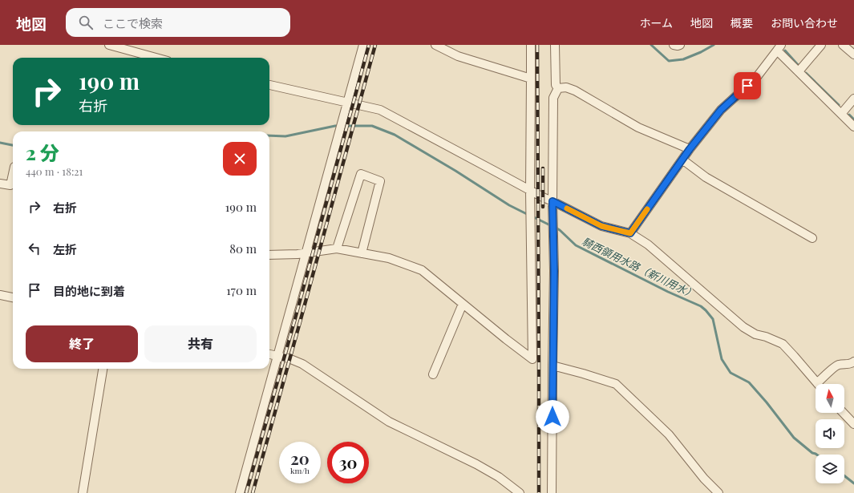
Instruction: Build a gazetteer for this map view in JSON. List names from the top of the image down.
{
  "water": ["騎西領用水路（新川用水）"],
  "north": "top",
  "page": {
    "header": "地図",
    "search": "ここで検索",
    "nav": [
      "ホーム",
      "地図",
      "概要",
      "お問い合わせ"
    ],
    "turn": ["190 m", "右折"],
    "heading": ["2 分", "440 m · 18:21"],
    "list": [
      {
        "name": "右折",
        "value": "190 m"
      },
      {
        "name": "左折",
        "value": "80 m"
      },
      {
        "name": "目的地に到着",
        "value": "170 m"
      }
    ],
    "buttons": ["終了", "共有"],
    "speed": "20 km/h",
    "limit": "30"
  }
}
